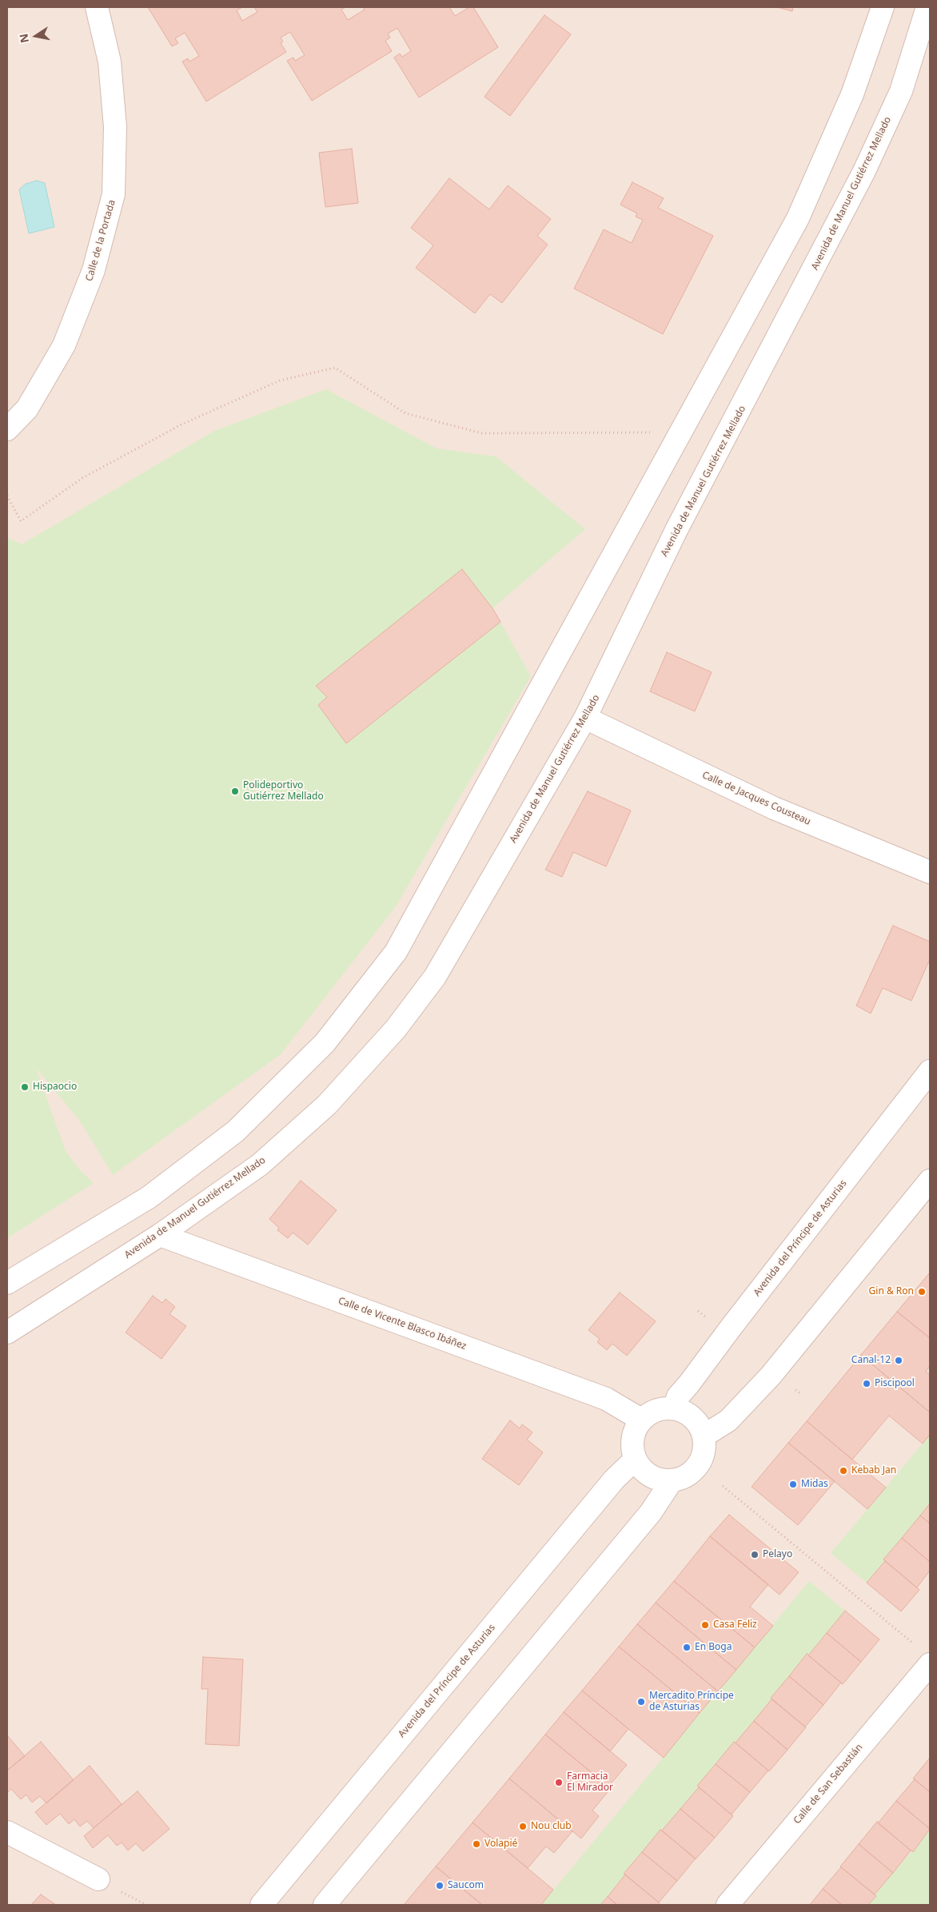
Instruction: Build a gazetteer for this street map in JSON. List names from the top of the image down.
{
  "streets": {
    "street": [
      "Avenida de Manuel Gutiérrez Mellado",
      "Calle de la Portada",
      "Calle de Jacques Cousteau",
      "Avenida del Príncipe de Asturias",
      "Calle de Vicente Blasco Ibáñez",
      "Calle de San Sebastián"
    ]
  },
  "crossings": [
    ["Avenida de Manuel Gutiérrez Mellado", "Calle de Jacques Cousteau"],
    ["Avenida de Manuel Gutiérrez Mellado", "Calle de Vicente Blasco Ibáñez"],
    ["Avenida del Príncipe de Asturias", "Calle de Vicente Blasco Ibáñez"]
  ],
  "places": [
    "Polideportivo Gutiérrez Mellado",
    "Hispaocio",
    "Gin & Ron",
    "Canal-12",
    "Piscipool",
    "Kebab Jan",
    "Midas",
    "Pelayo",
    "Casa Feliz",
    "En Boga",
    "Mercadito Príncipe de Asturias",
    "Farmacia El Mirador",
    "Nou club",
    "Volapié",
    "Saucom"
  ],
  "north": "left"
}
